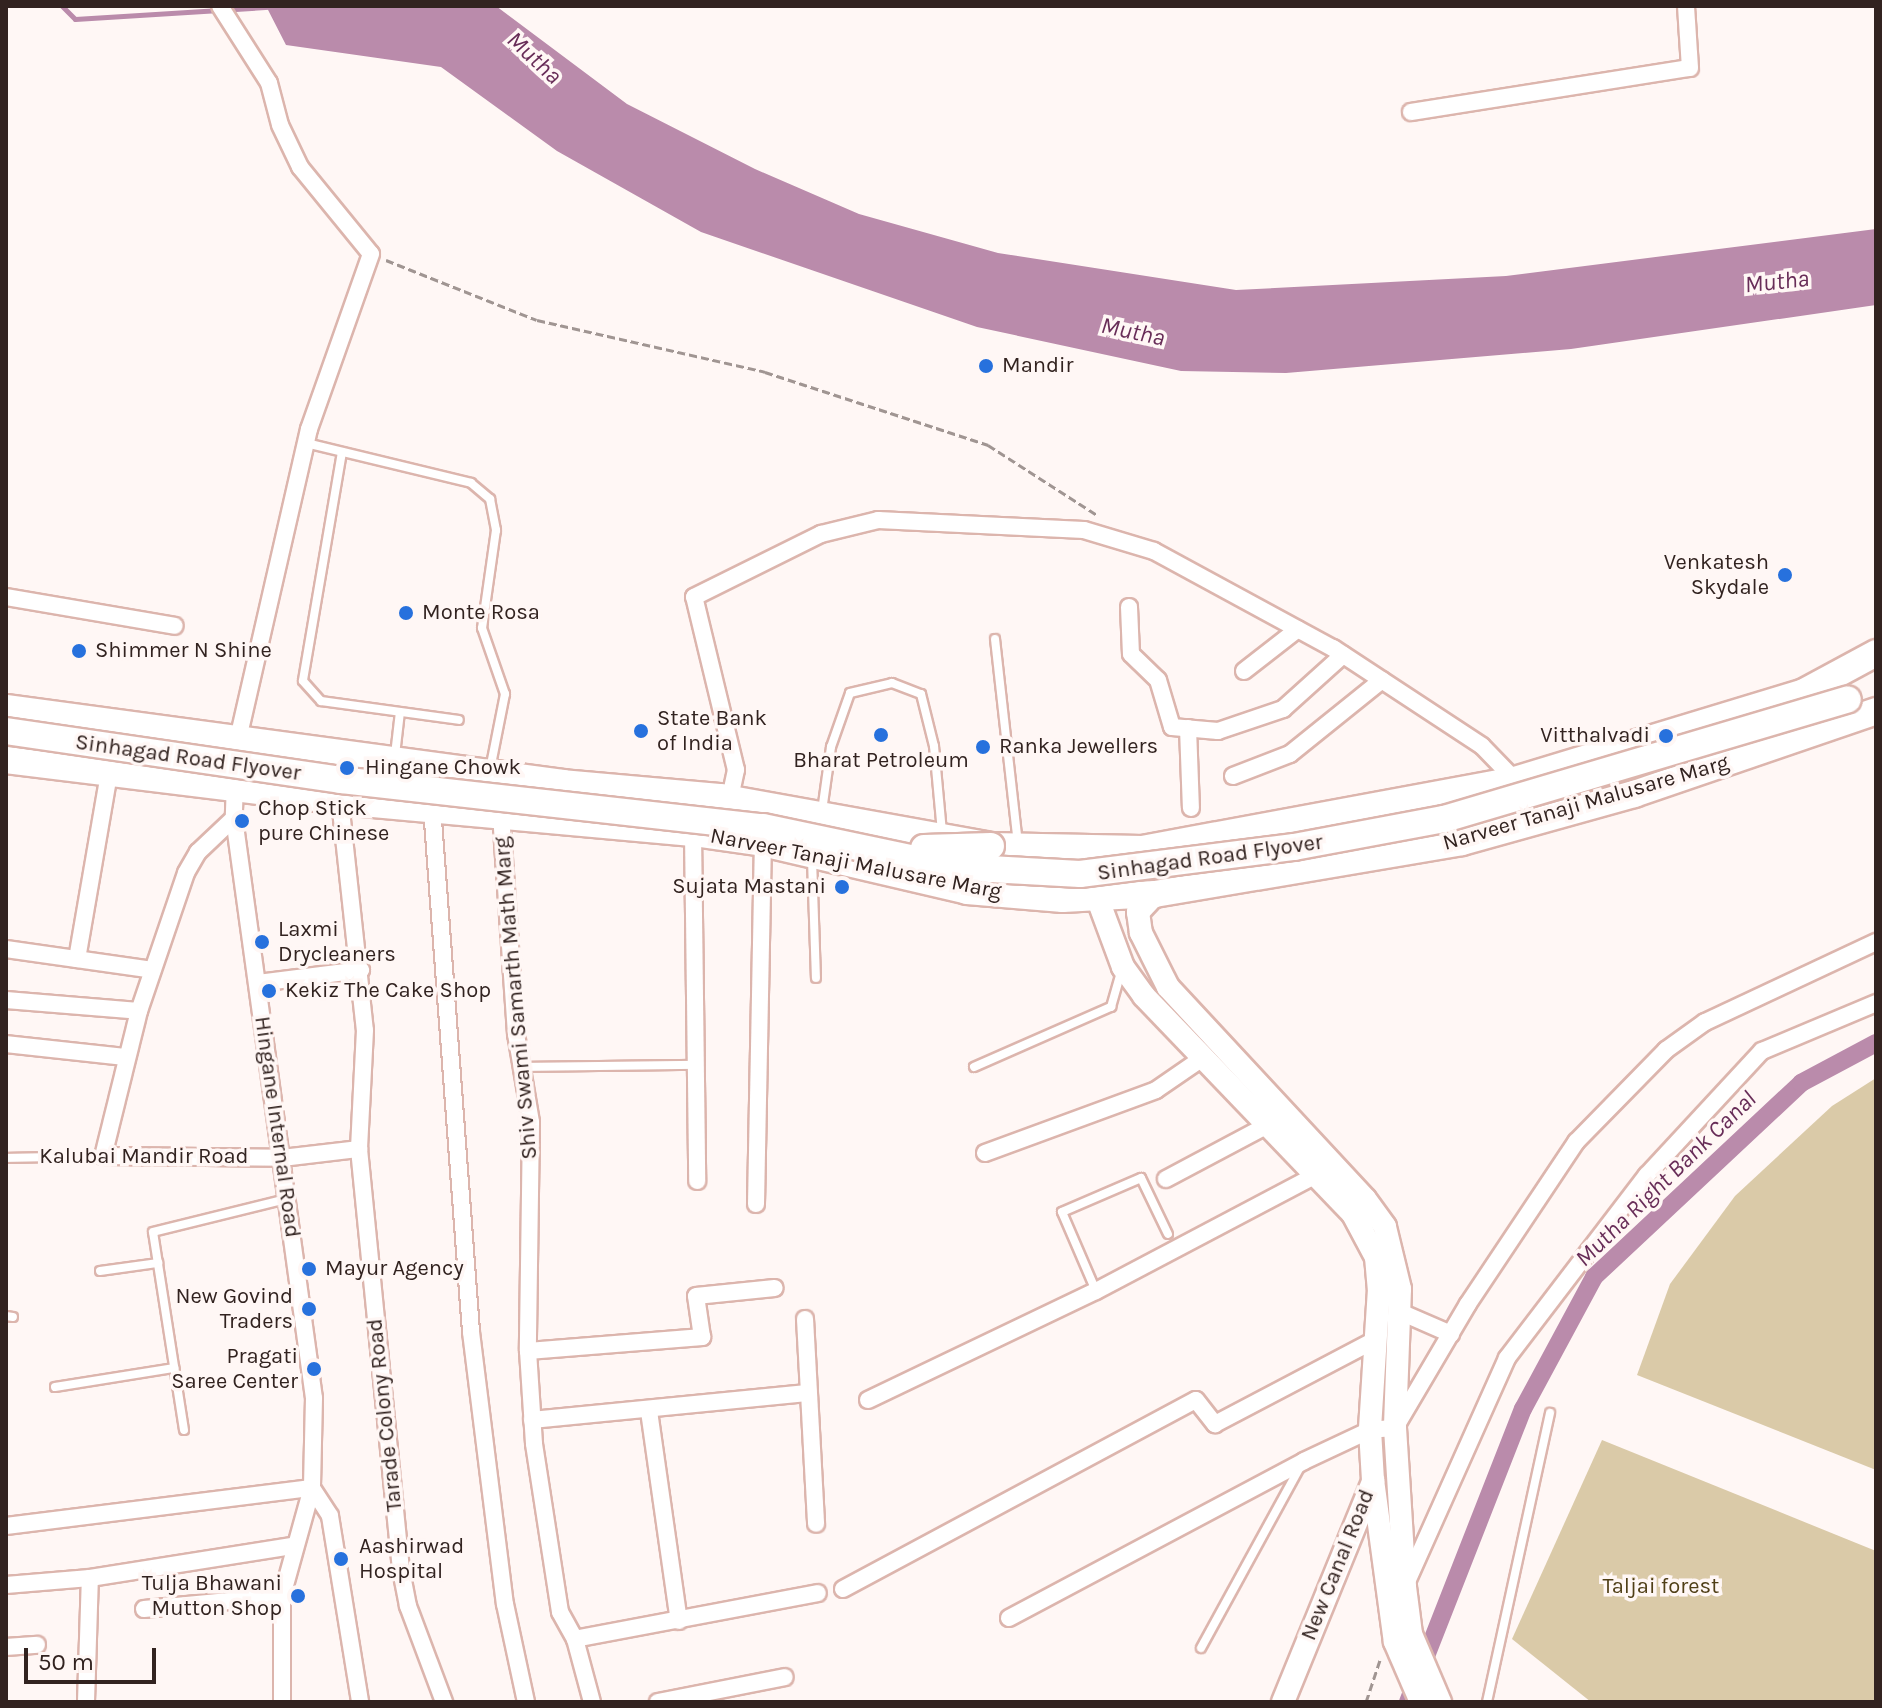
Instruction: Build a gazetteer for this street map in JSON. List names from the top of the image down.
{
  "streets": {
    "main road": ["Sinhagad Road Flyover", "Narveer Tanaji Malusare Marg"],
    "street": [
      "Shiv Swami Samarth Math Marg",
      "Hingane Internal Road",
      "Kalubai Mandir Road",
      "Tarade Colony Road",
      "New Canal Road"
    ]
  },
  "crossings": [
    ["Sinhagad Road Flyover", "Narveer Tanaji Malusare Marg"],
    ["Narveer Tanaji Malusare Marg", "Shiv Swami Samarth Math Marg"],
    ["Narveer Tanaji Malusare Marg", "Hingane Internal Road"],
    ["Narveer Tanaji Malusare Marg", "Tarade Colony Road"],
    ["Hingane Internal Road", "Kalubai Mandir Road"]
  ],
  "water": ["Mutha", "Mutha Right Bank Canal"],
  "parks": ["Taljai forest"],
  "places": [
    "Mandir",
    "Venkatesh Skydale",
    "Monte Rosa",
    "Shimmer N Shine",
    "State Bank of India",
    "Bharat Petroleum",
    "Vitthalvadi",
    "Ranka Jewellers",
    "Hingane Chowk",
    "Chop Stick pure Chinese",
    "Sujata Mastani",
    "Laxmi Drycleaners",
    "Kekiz The Cake Shop",
    "Mayur Agency",
    "New Govind Traders",
    "Pragati Saree Center",
    "Aashirwad Hospital",
    "Tulja Bhawani Mutton Shop"
  ],
  "scale_bar": "50 m"
}
